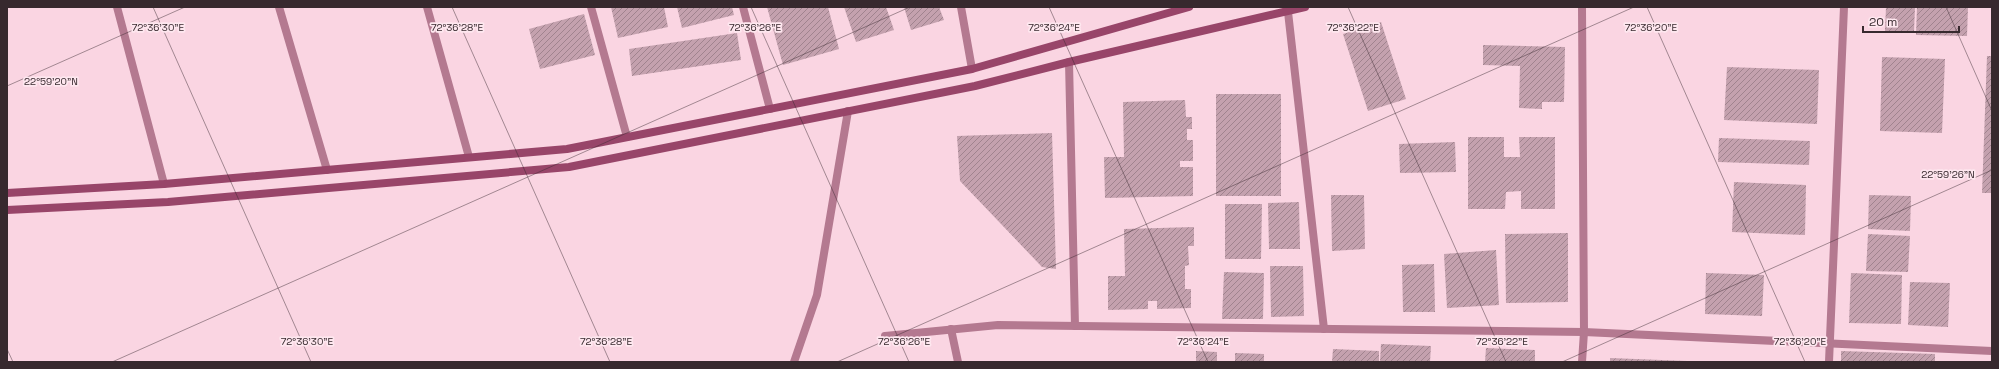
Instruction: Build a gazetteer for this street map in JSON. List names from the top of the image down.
{
  "scale_bar": "20 m",
  "coordinates": [
    "72°36'30\"E",
    "72°36'28\"E",
    "72°36'26\"E",
    "72°36'24\"E",
    "72°36'22\"E",
    "72°36'20\"E",
    "22°59'20\"N",
    "22°59'26\"N"
  ]
}
